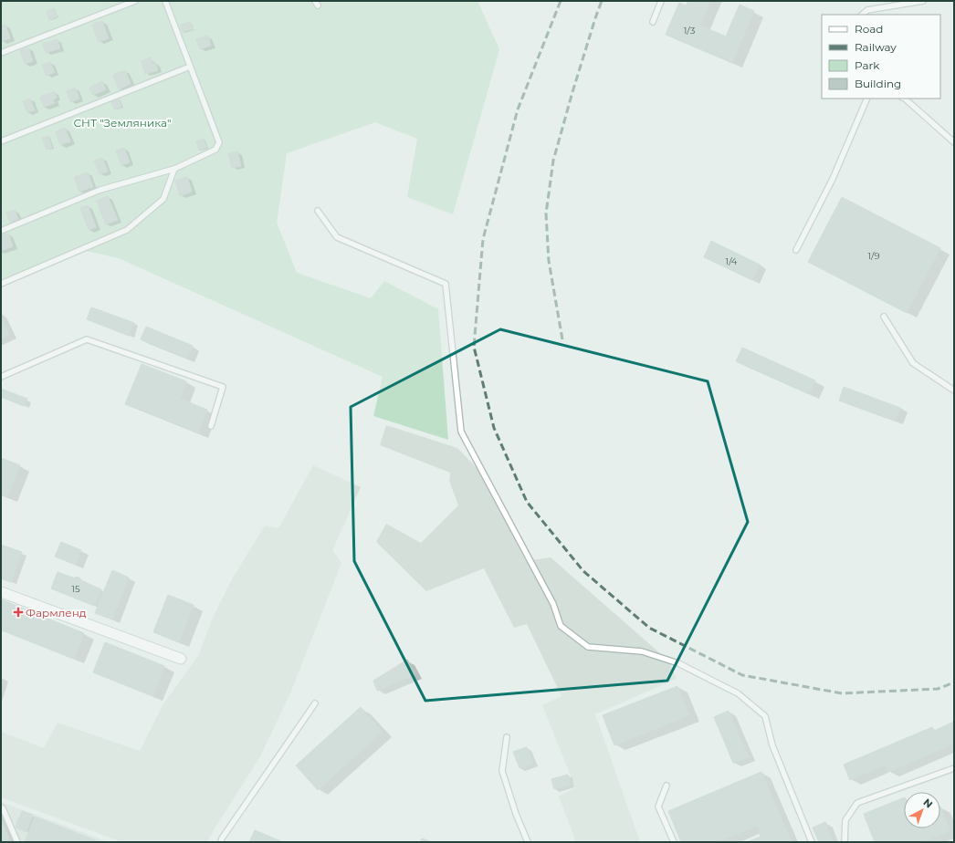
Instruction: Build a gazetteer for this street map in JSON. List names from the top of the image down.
{
  "parks": ["СНТ \"Земляника\""],
  "places": {
    "health": ["Фармленд"]
  },
  "house_numbers": [
    "1/3",
    "1/9",
    "1/4",
    "15"
  ],
  "legend": [
    "Road",
    "Railway",
    "Park",
    "Building"
  ],
  "north": "top right"
}
